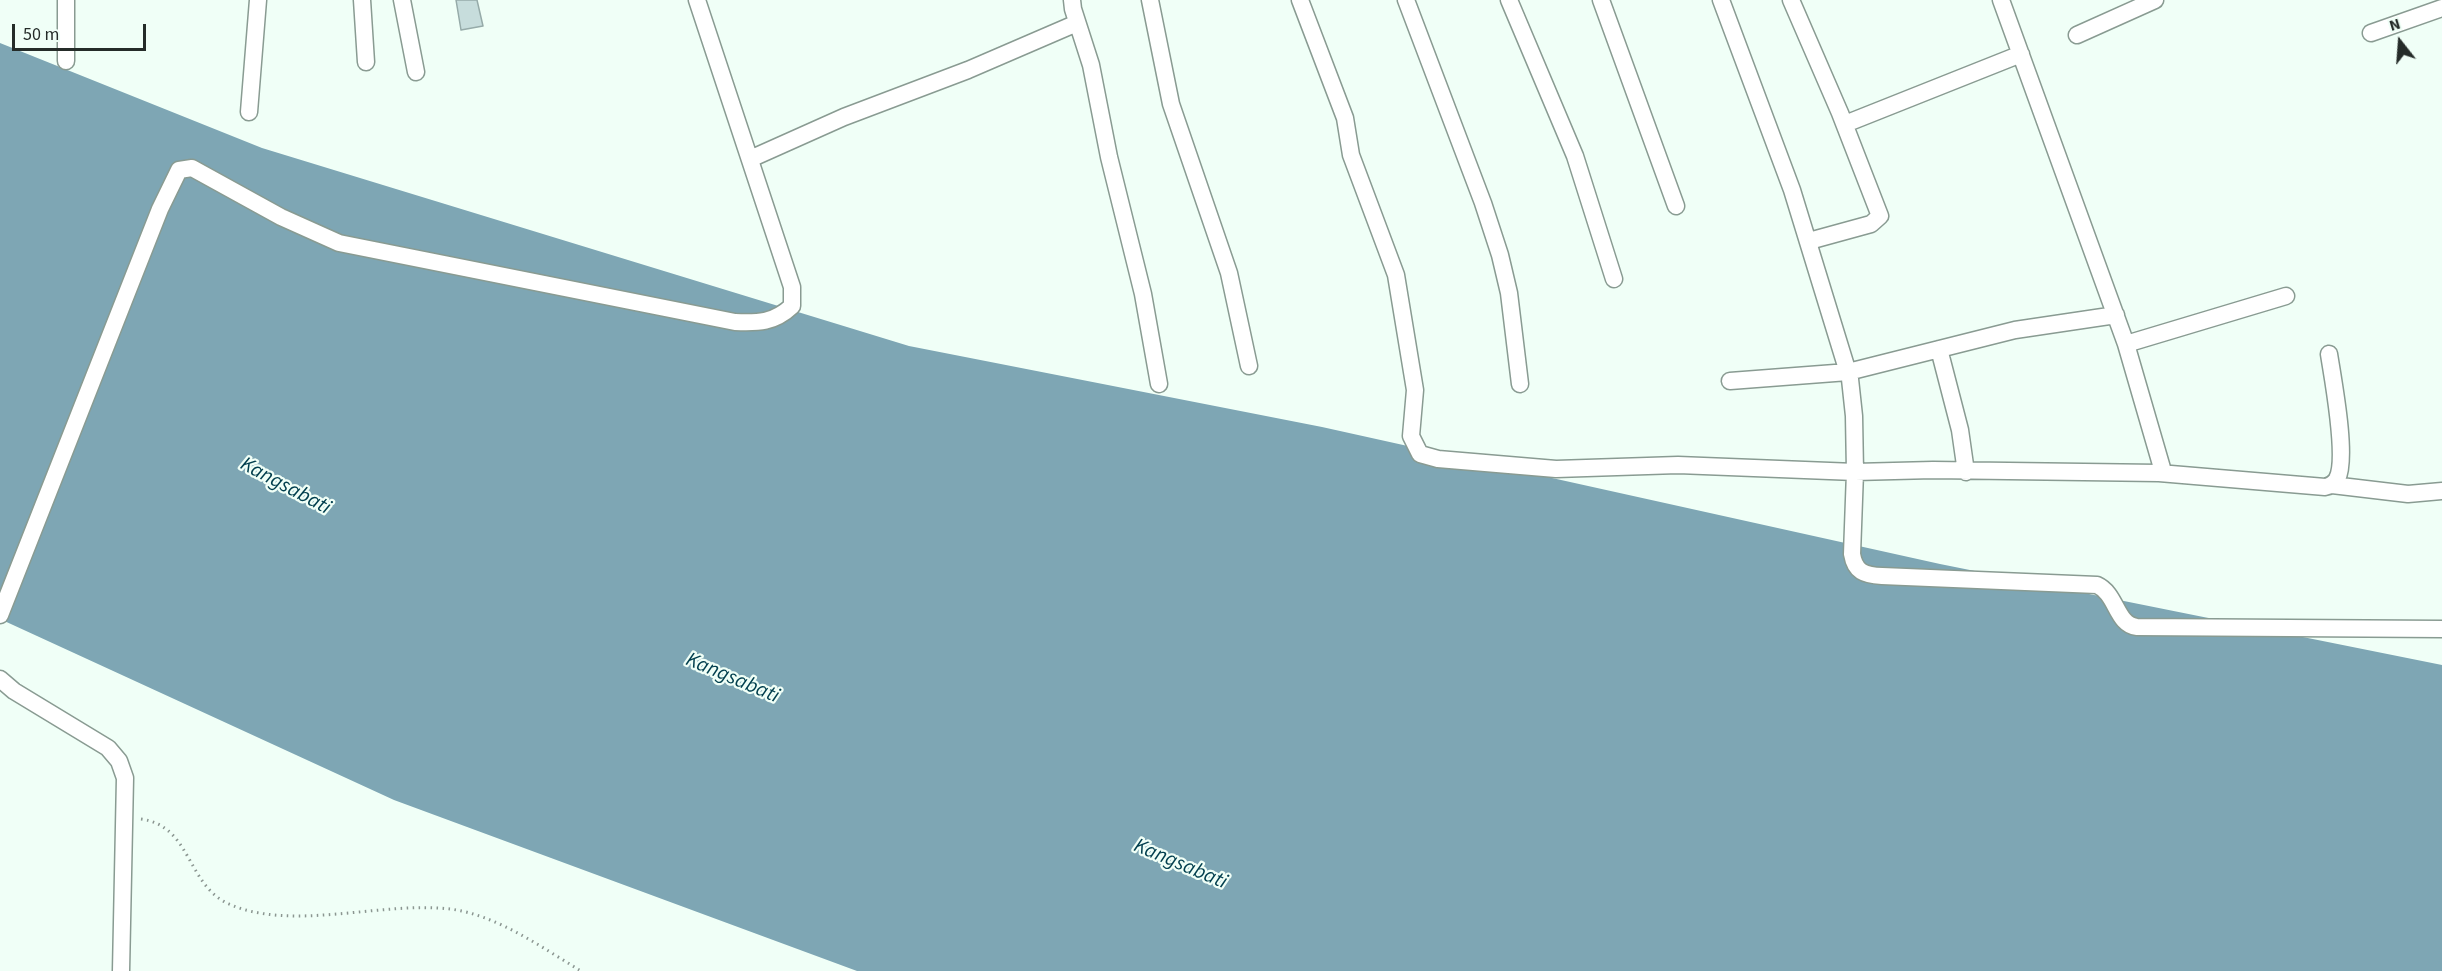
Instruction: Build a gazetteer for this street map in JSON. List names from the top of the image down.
{
  "water": ["Kangsabati"],
  "scale_bar": "50 m",
  "north": "top"
}
